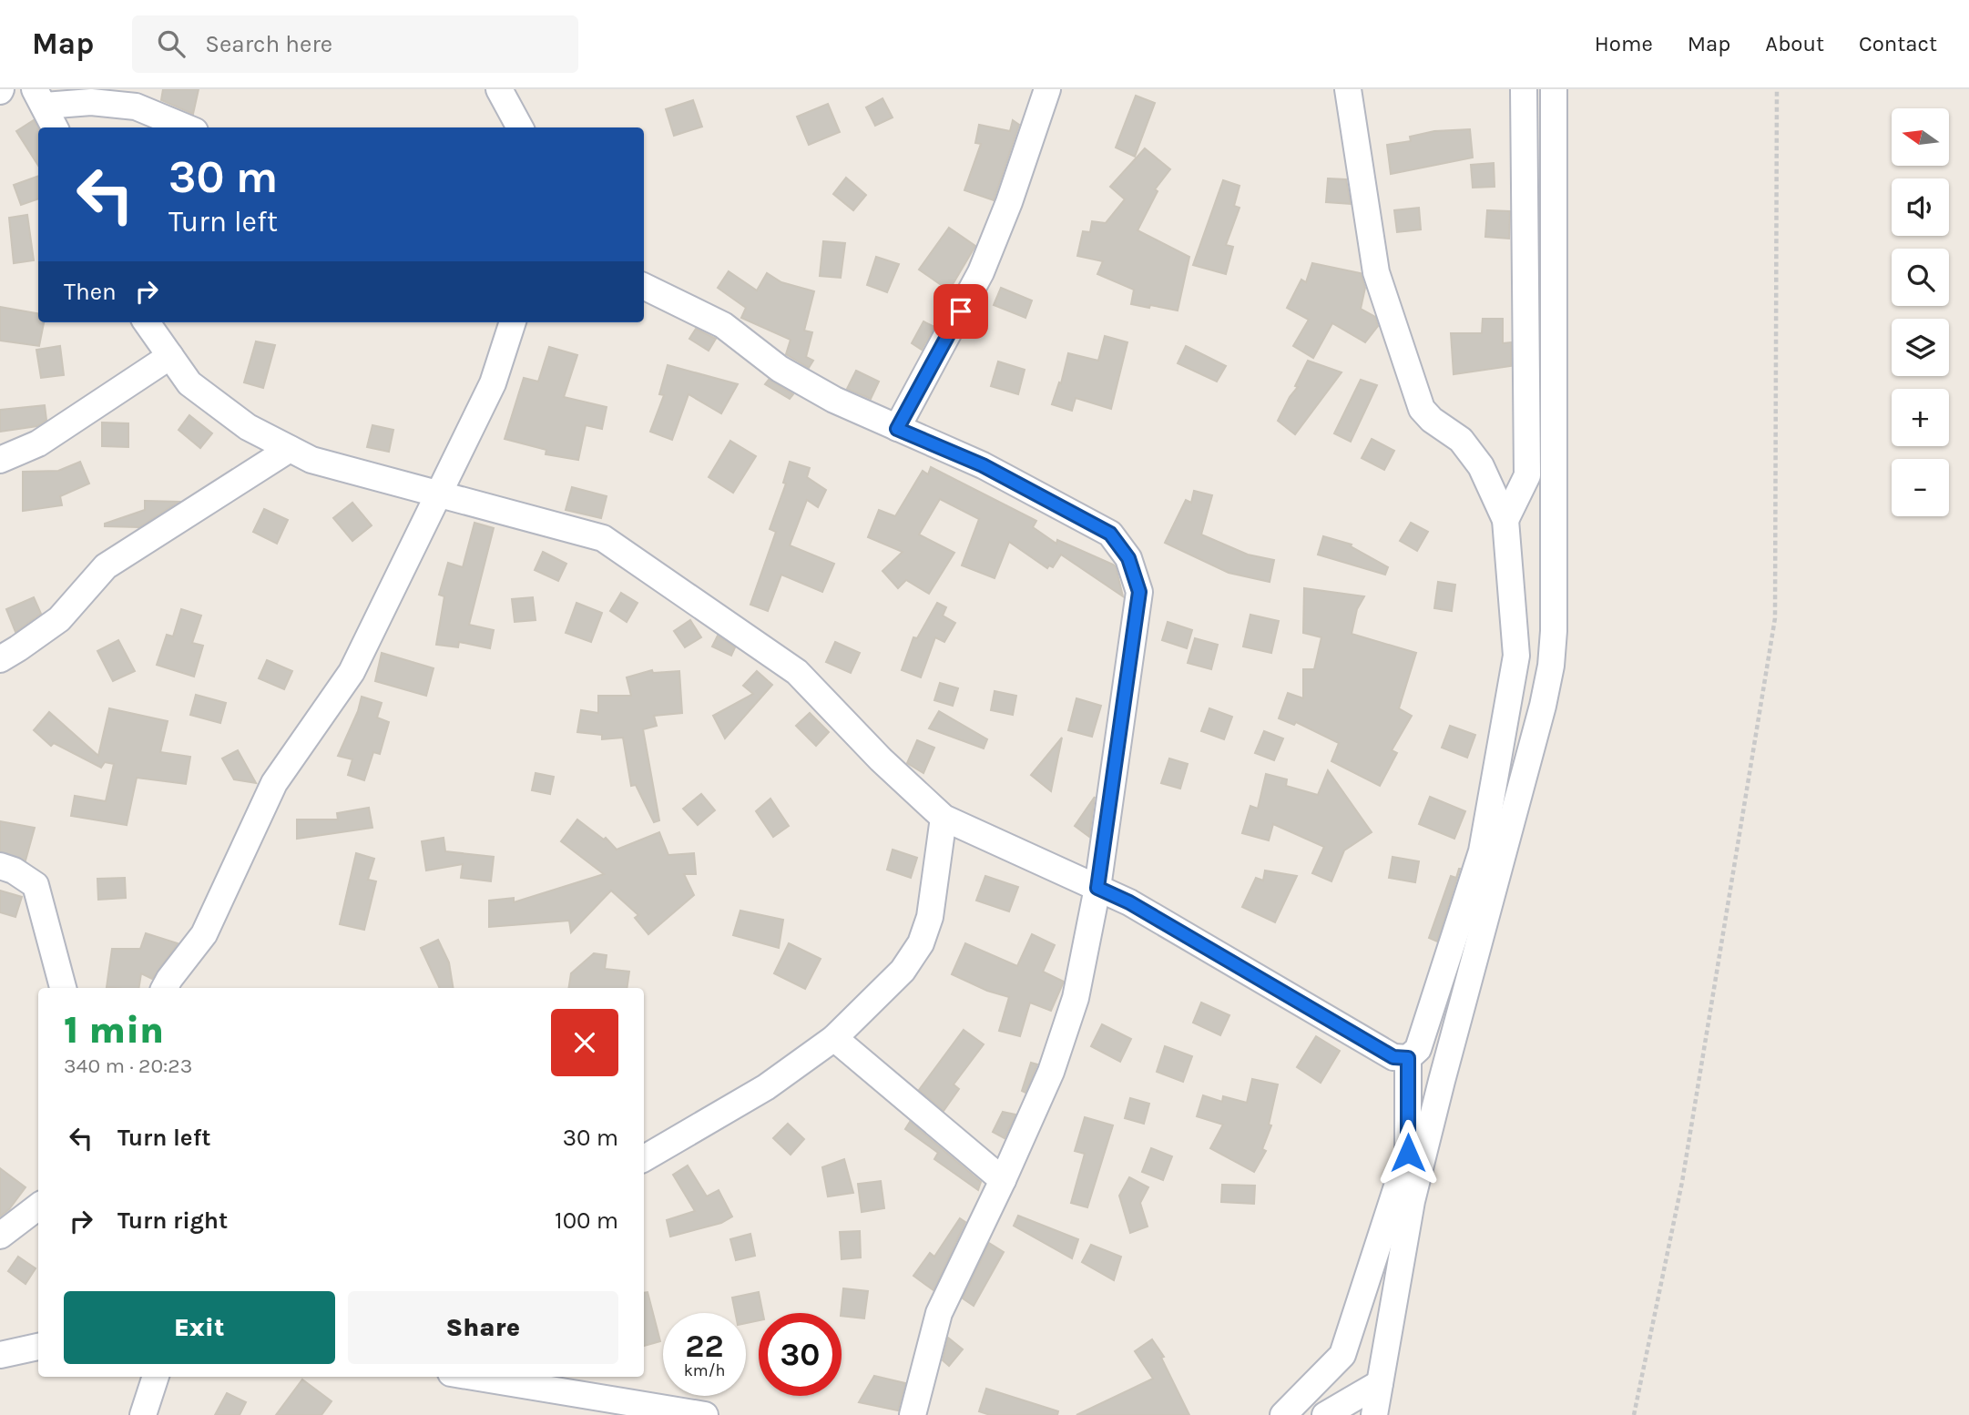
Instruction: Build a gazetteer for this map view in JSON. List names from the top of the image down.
{
  "north": "left",
  "page": {
    "header": "Map",
    "search": "Search here",
    "nav": [
      "Home",
      "Map",
      "About",
      "Contact"
    ],
    "map_buttons": ["+", "−"],
    "turn": ["30 m", "Turn left"],
    "then": "Then",
    "heading": ["1 min", "340 m · 20:23"],
    "list": [
      {
        "name": "Turn left",
        "value": "30 m"
      },
      {
        "name": "Turn right",
        "value": "100 m"
      }
    ],
    "buttons": ["Exit", "Share"],
    "speed": "22 km/h",
    "limit": "30"
  }
}
